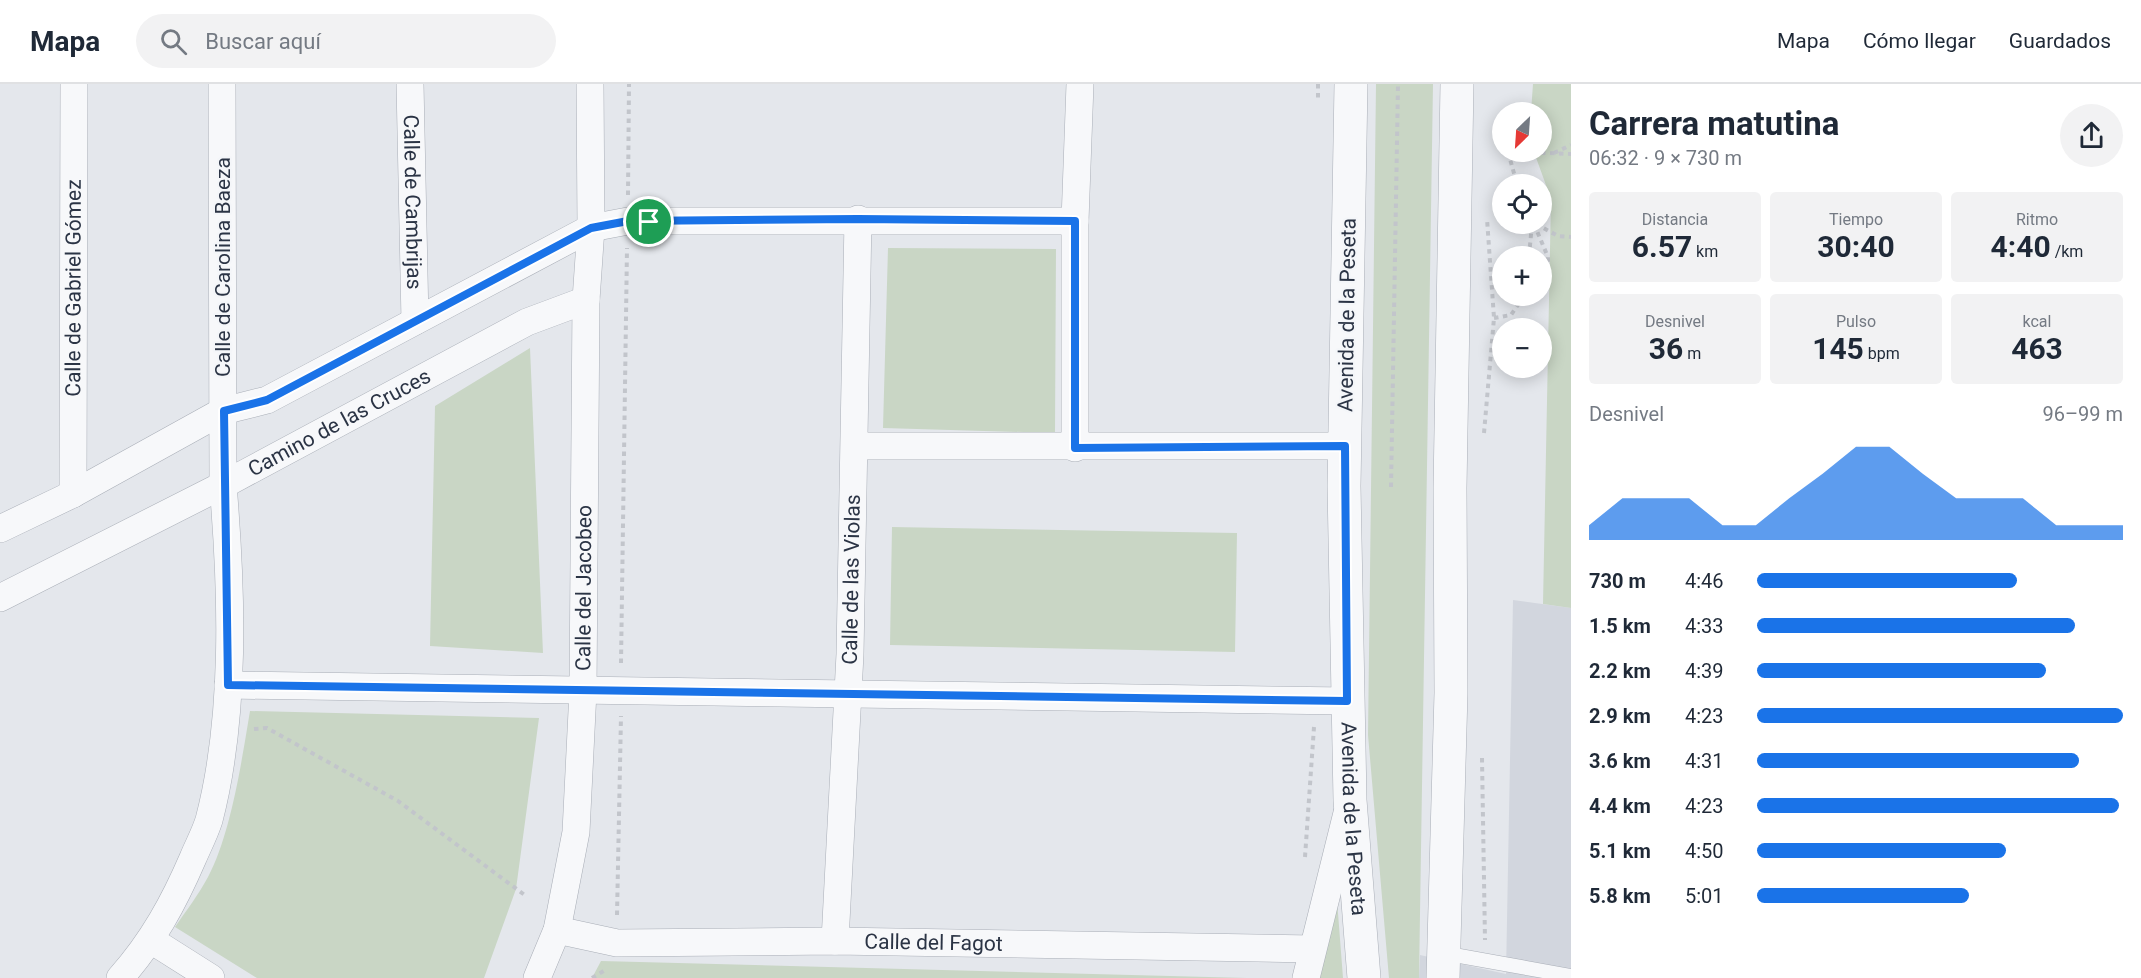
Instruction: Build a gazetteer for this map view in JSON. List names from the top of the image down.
{
  "streets": {
    "street": [
      "Calle de Cambrijas",
      "Calle de Carolina Baeza",
      "Calle de Gabriel Gómez",
      "Avenida de la Peseta",
      "Camino de las Cruces",
      "Calle de las Violas",
      "Calle del Jacobeo",
      "Calle del Fagot"
    ]
  },
  "crossings": [
    ["Calle de Carolina Baeza", "Camino de las Cruces"],
    ["Camino de las Cruces", "Calle del Jacobeo"],
    ["Calle de las Violas", "Calle del Fagot"],
    ["Calle del Jacobeo", "Calle del Fagot"]
  ],
  "north": "bottom left",
  "page": {
    "header": "Mapa",
    "search": "Buscar aquí",
    "nav": ["Mapa", "Cómo llegar", "Guardados"],
    "heading": ["Carrera matutina", "06:32 · 9 × 730 m"],
    "map_buttons": ["+", "−"],
    "stats": [
      ["Distancia", "6.57 km"],
      ["Tiempo", "30:40"],
      ["Ritmo", "4:40 /km"],
      ["Desnivel", "36 m"],
      ["Pulso", "145 bpm"],
      ["kcal", "463"]
    ],
    "chart": ["Desnivel", "96–99 m"],
    "list": [
      {
        "name": "730 m",
        "note": "4:46"
      },
      {
        "name": "1.5 km",
        "note": "4:33"
      },
      {
        "name": "2.2 km",
        "note": "4:39"
      },
      {
        "name": "2.9 km",
        "note": "4:23"
      },
      {
        "name": "3.6 km",
        "note": "4:31"
      },
      {
        "name": "4.4 km",
        "note": "4:23"
      },
      {
        "name": "5.1 km",
        "note": "4:50"
      },
      {
        "name": "5.8 km",
        "note": "5:01"
      }
    ]
  }
}
